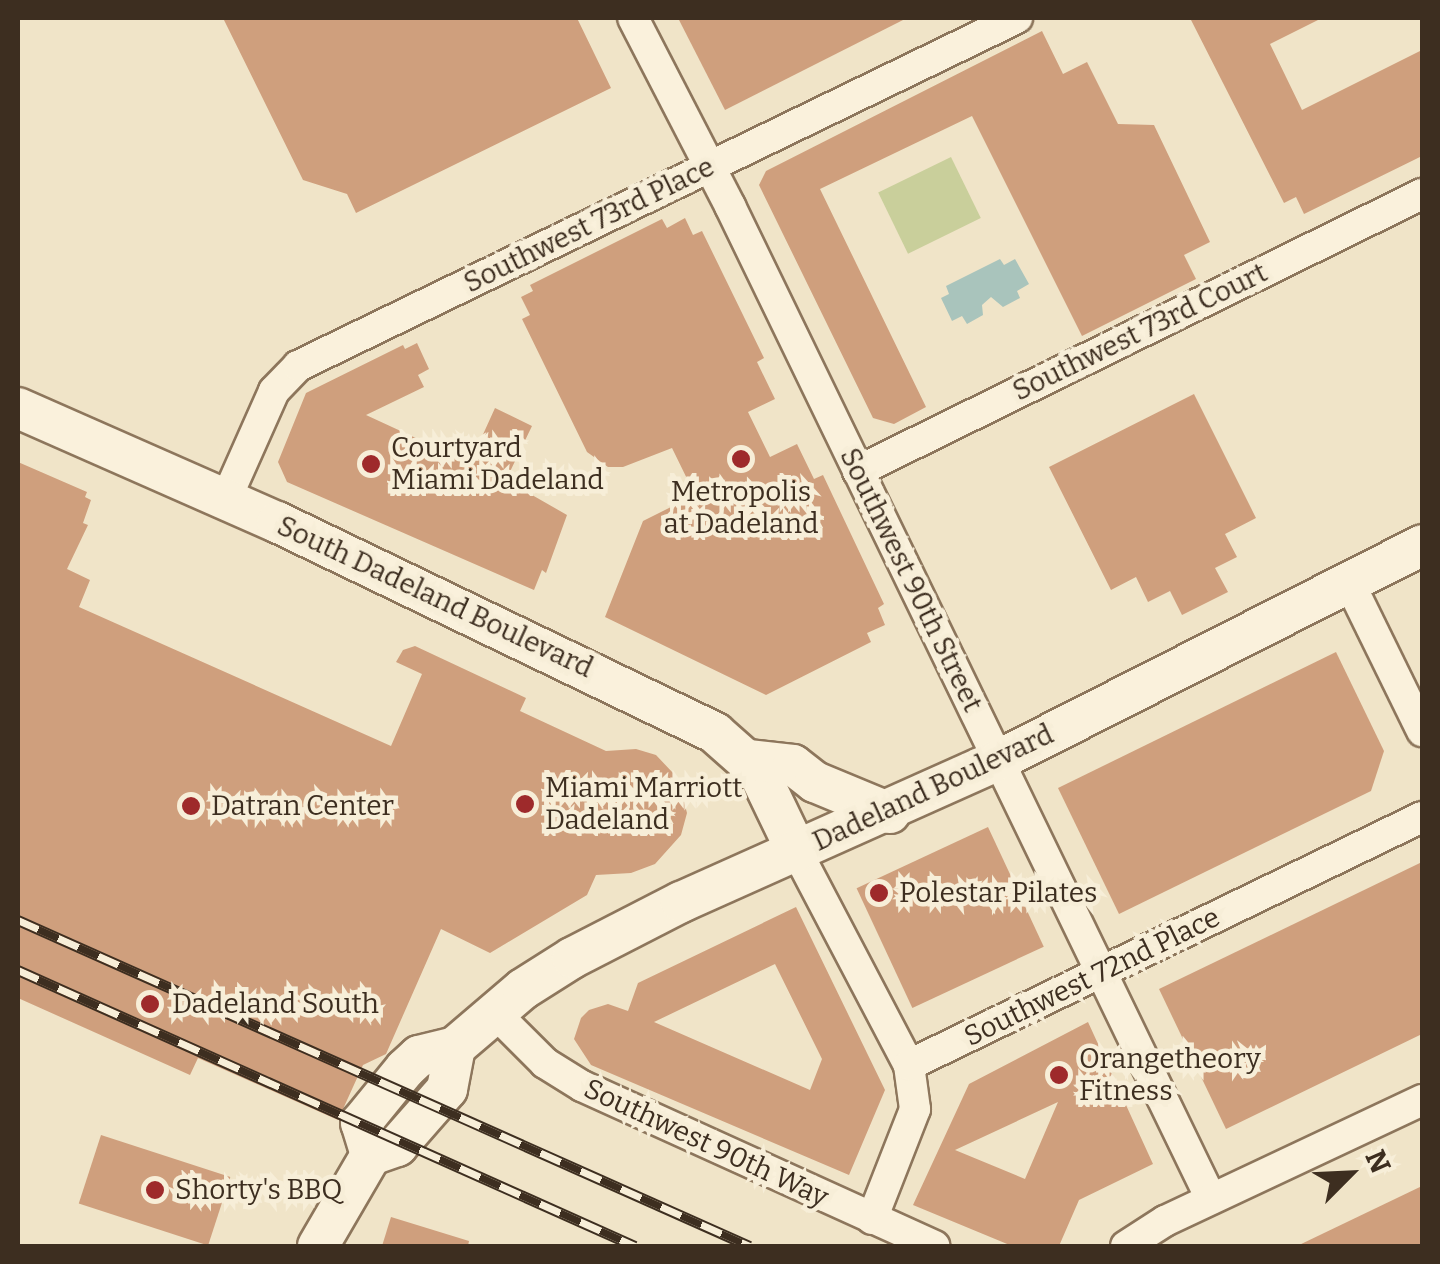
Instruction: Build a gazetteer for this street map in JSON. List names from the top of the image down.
{
  "streets": {
    "street": [
      "Southwest 73rd Place",
      "Southwest 73rd Court",
      "Southwest 90th Street",
      "South Dadeland Boulevard",
      "Dadeland Boulevard",
      "Southwest 72nd Place",
      "Southwest 90th Way"
    ]
  },
  "crossings": [
    ["Southwest 73rd Place", "Southwest 90th Street"],
    ["Southwest 73rd Place", "South Dadeland Boulevard"],
    ["Southwest 73rd Court", "Southwest 90th Street"],
    ["Southwest 90th Street", "Dadeland Boulevard"],
    ["Southwest 90th Street", "Southwest 72nd Place"],
    ["South Dadeland Boulevard", "Dadeland Boulevard"],
    ["Dadeland Boulevard", "Southwest 90th Way"]
  ],
  "places": [
    "Metropolis at Dadeland",
    "Courtyard Miami Dadeland",
    "Miami Marriott Dadeland",
    "Datran Center",
    "Polestar Pilates",
    "Dadeland South",
    "Orangetheory Fitness",
    "Shorty's BBQ"
  ],
  "north": "top right"
}
